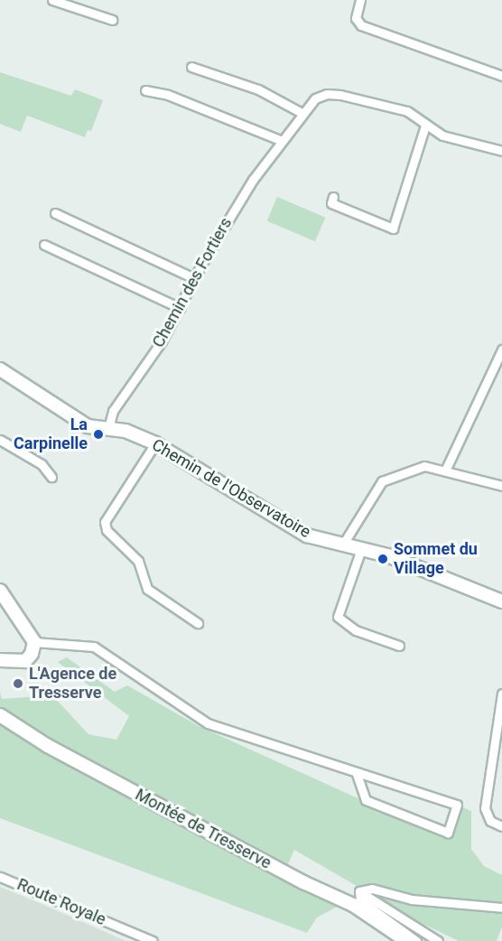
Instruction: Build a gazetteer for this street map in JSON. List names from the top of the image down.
{
  "streets": {
    "street": [
      "Chemin des Fortiers",
      "Chemin de l'Observatoire",
      "Montée de Tresserve",
      "Route Royale"
    ]
  },
  "crossings": [
    ["Chemin des Fortiers", "Chemin de l'Observatoire"]
  ],
  "places": ["La Carpinelle", "Sommet du Village", "L'Agence de Tresserve"]
}
